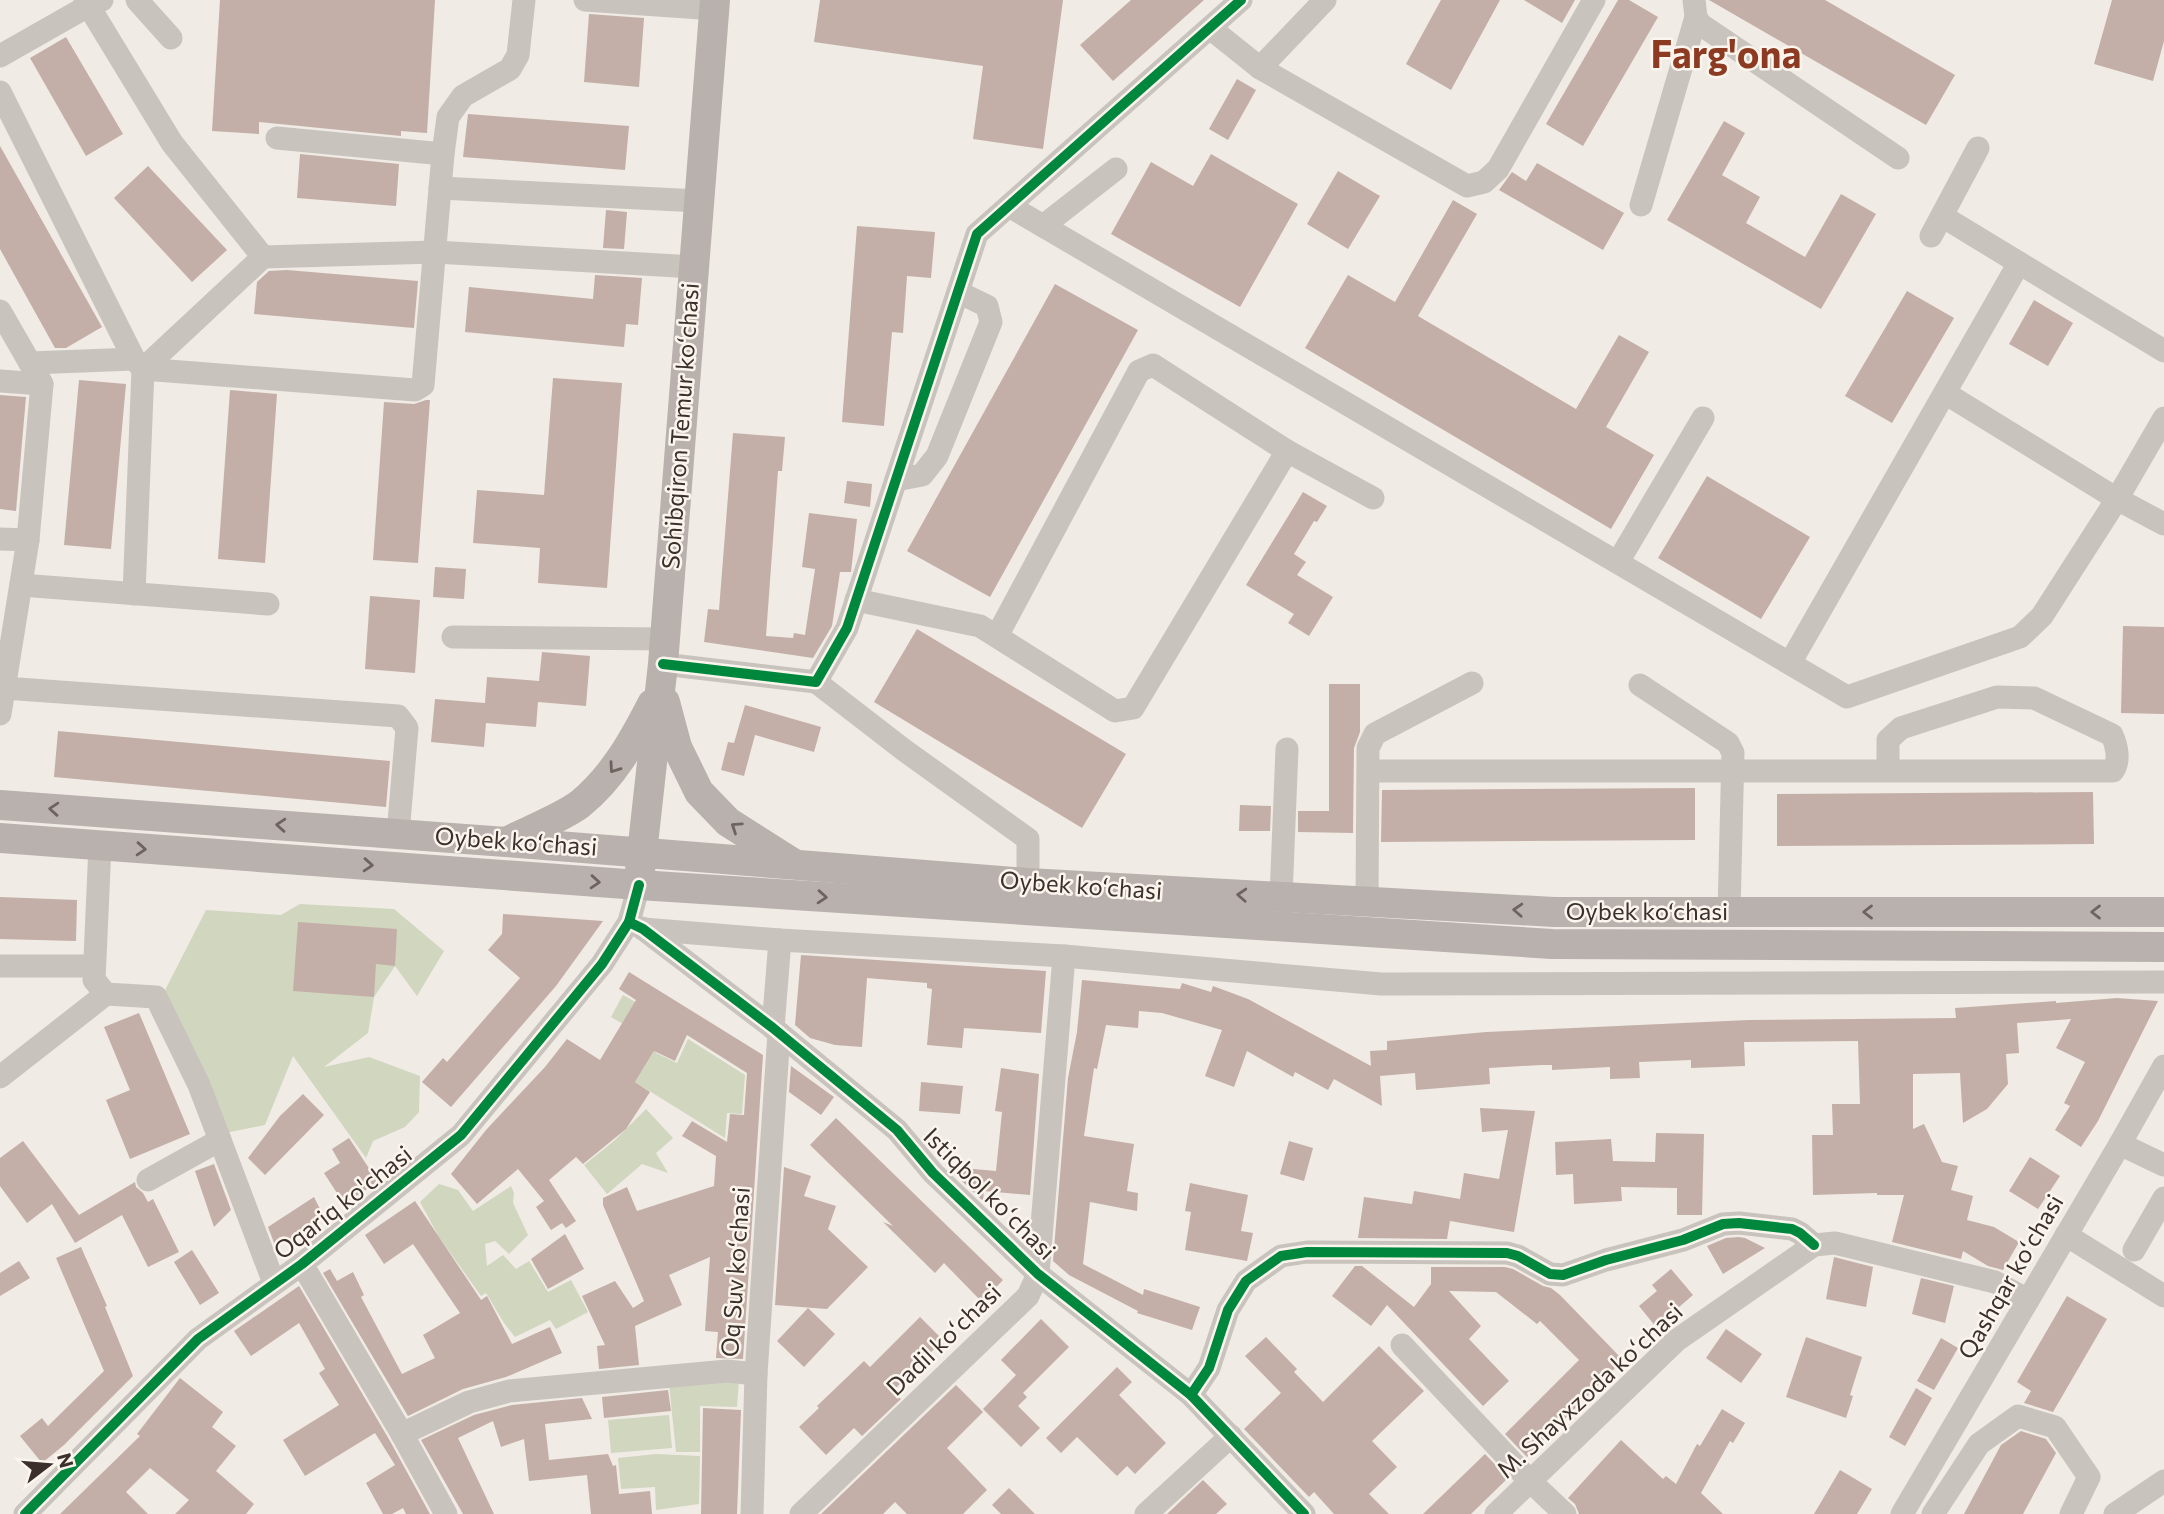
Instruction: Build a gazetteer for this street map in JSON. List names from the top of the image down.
{
  "streets": {
    "main road": ["Sohibqiron Temur koʻchasi", "Oybek ko‘chasi"],
    "street": [
      "Istiqbol koʻchasi",
      "Oqariq ko'chasi",
      "Oq Suv koʻchasi",
      "Qashqar koʻchasi",
      "Dadil koʻchasi",
      "M. Shayxzoda koʻchasi"
    ]
  },
  "crossings": [
    ["Sohibqiron Temur koʻchasi", "Oybek ko‘chasi"],
    ["Sohibqiron Temur koʻchasi", "Oqariq ko'chasi"],
    ["Oybek ko‘chasi", "Oqariq ko'chasi"],
    ["Istiqbol koʻchasi", "Oqariq ko'chasi"],
    ["Istiqbol koʻchasi", "Oq Suv koʻchasi"],
    ["Istiqbol koʻchasi", "Dadil koʻchasi"]
  ],
  "districts": ["Farg'ona"],
  "north": "right"
}
